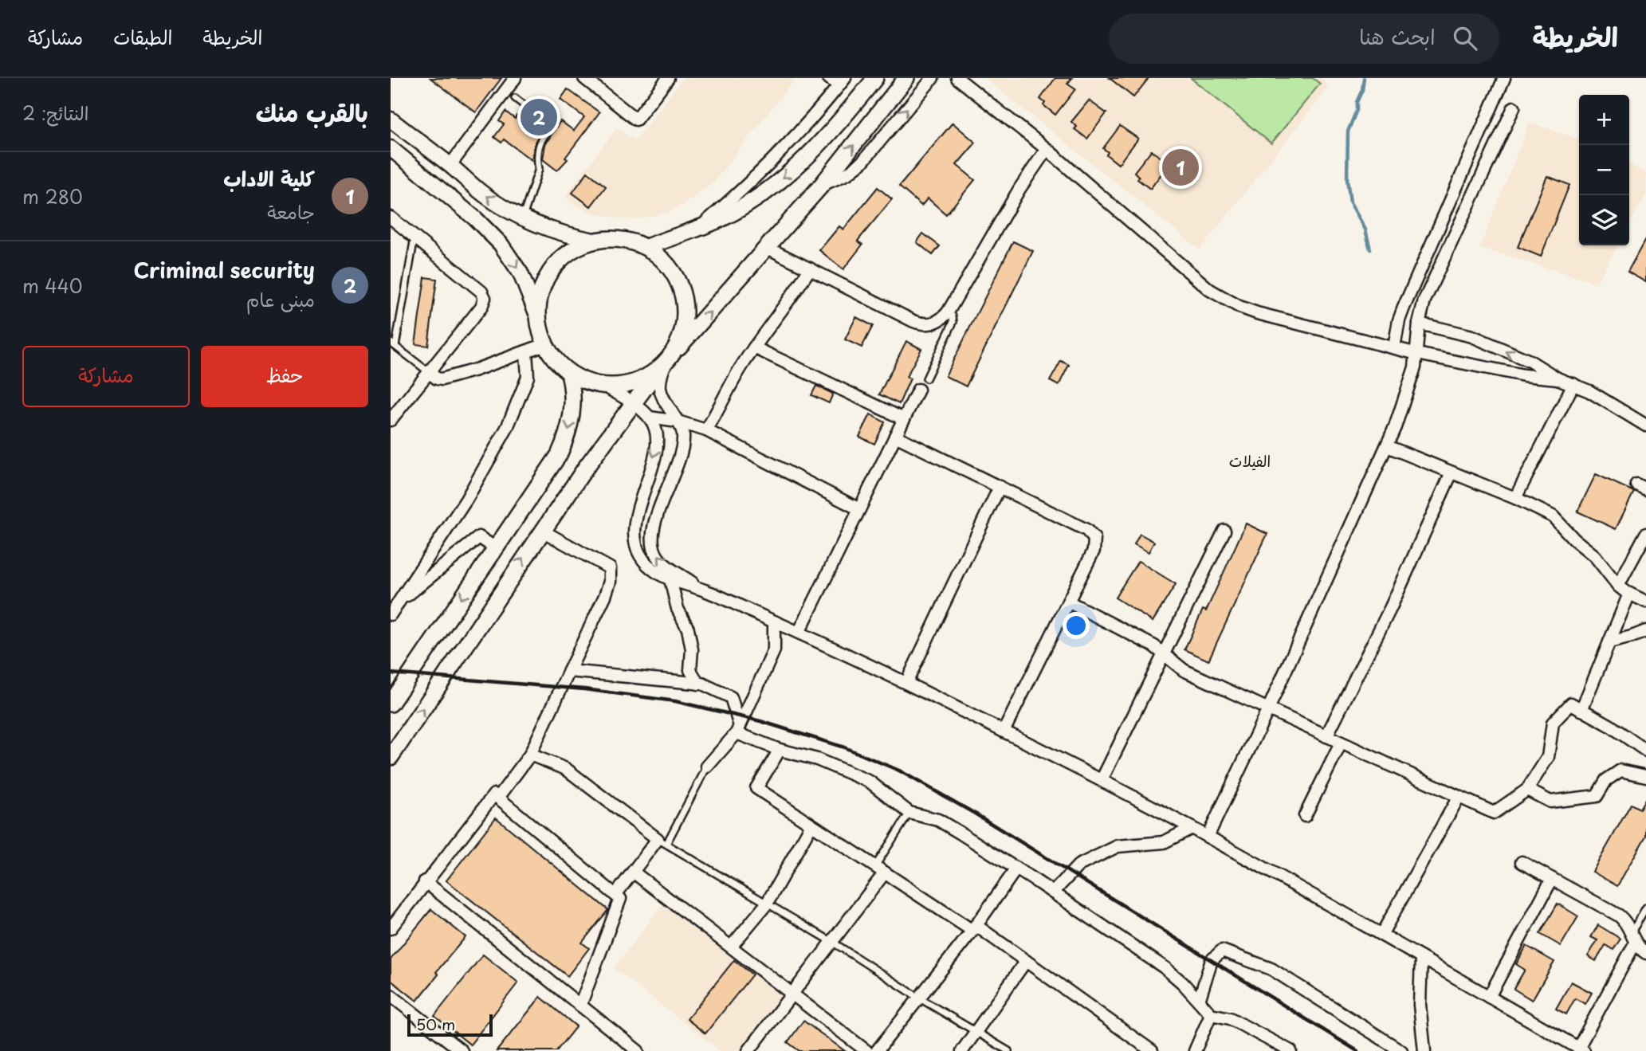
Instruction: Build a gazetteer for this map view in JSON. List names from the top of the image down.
{
  "districts": ["الفيلات"],
  "scale_bar": "50 m",
  "page": {
    "header": "الخريطة",
    "search": "ابحث هنا",
    "nav": ["الخريطة", "الطبقات", "مشاركة"],
    "heading": ["بالقرب منك", "النتائج: 2"],
    "map_buttons": ["+", "−"],
    "pins": ["2", "1"],
    "list": [
      {
        "mark": "1",
        "name": "كلية الاداب",
        "note": "جامعة",
        "value": "280 m"
      },
      {
        "mark": "2",
        "name": "Criminal security",
        "note": "مبنى عام",
        "value": "440 m"
      }
    ],
    "buttons": ["حفظ", "مشاركة"],
    "scale": "50 m"
  }
}
